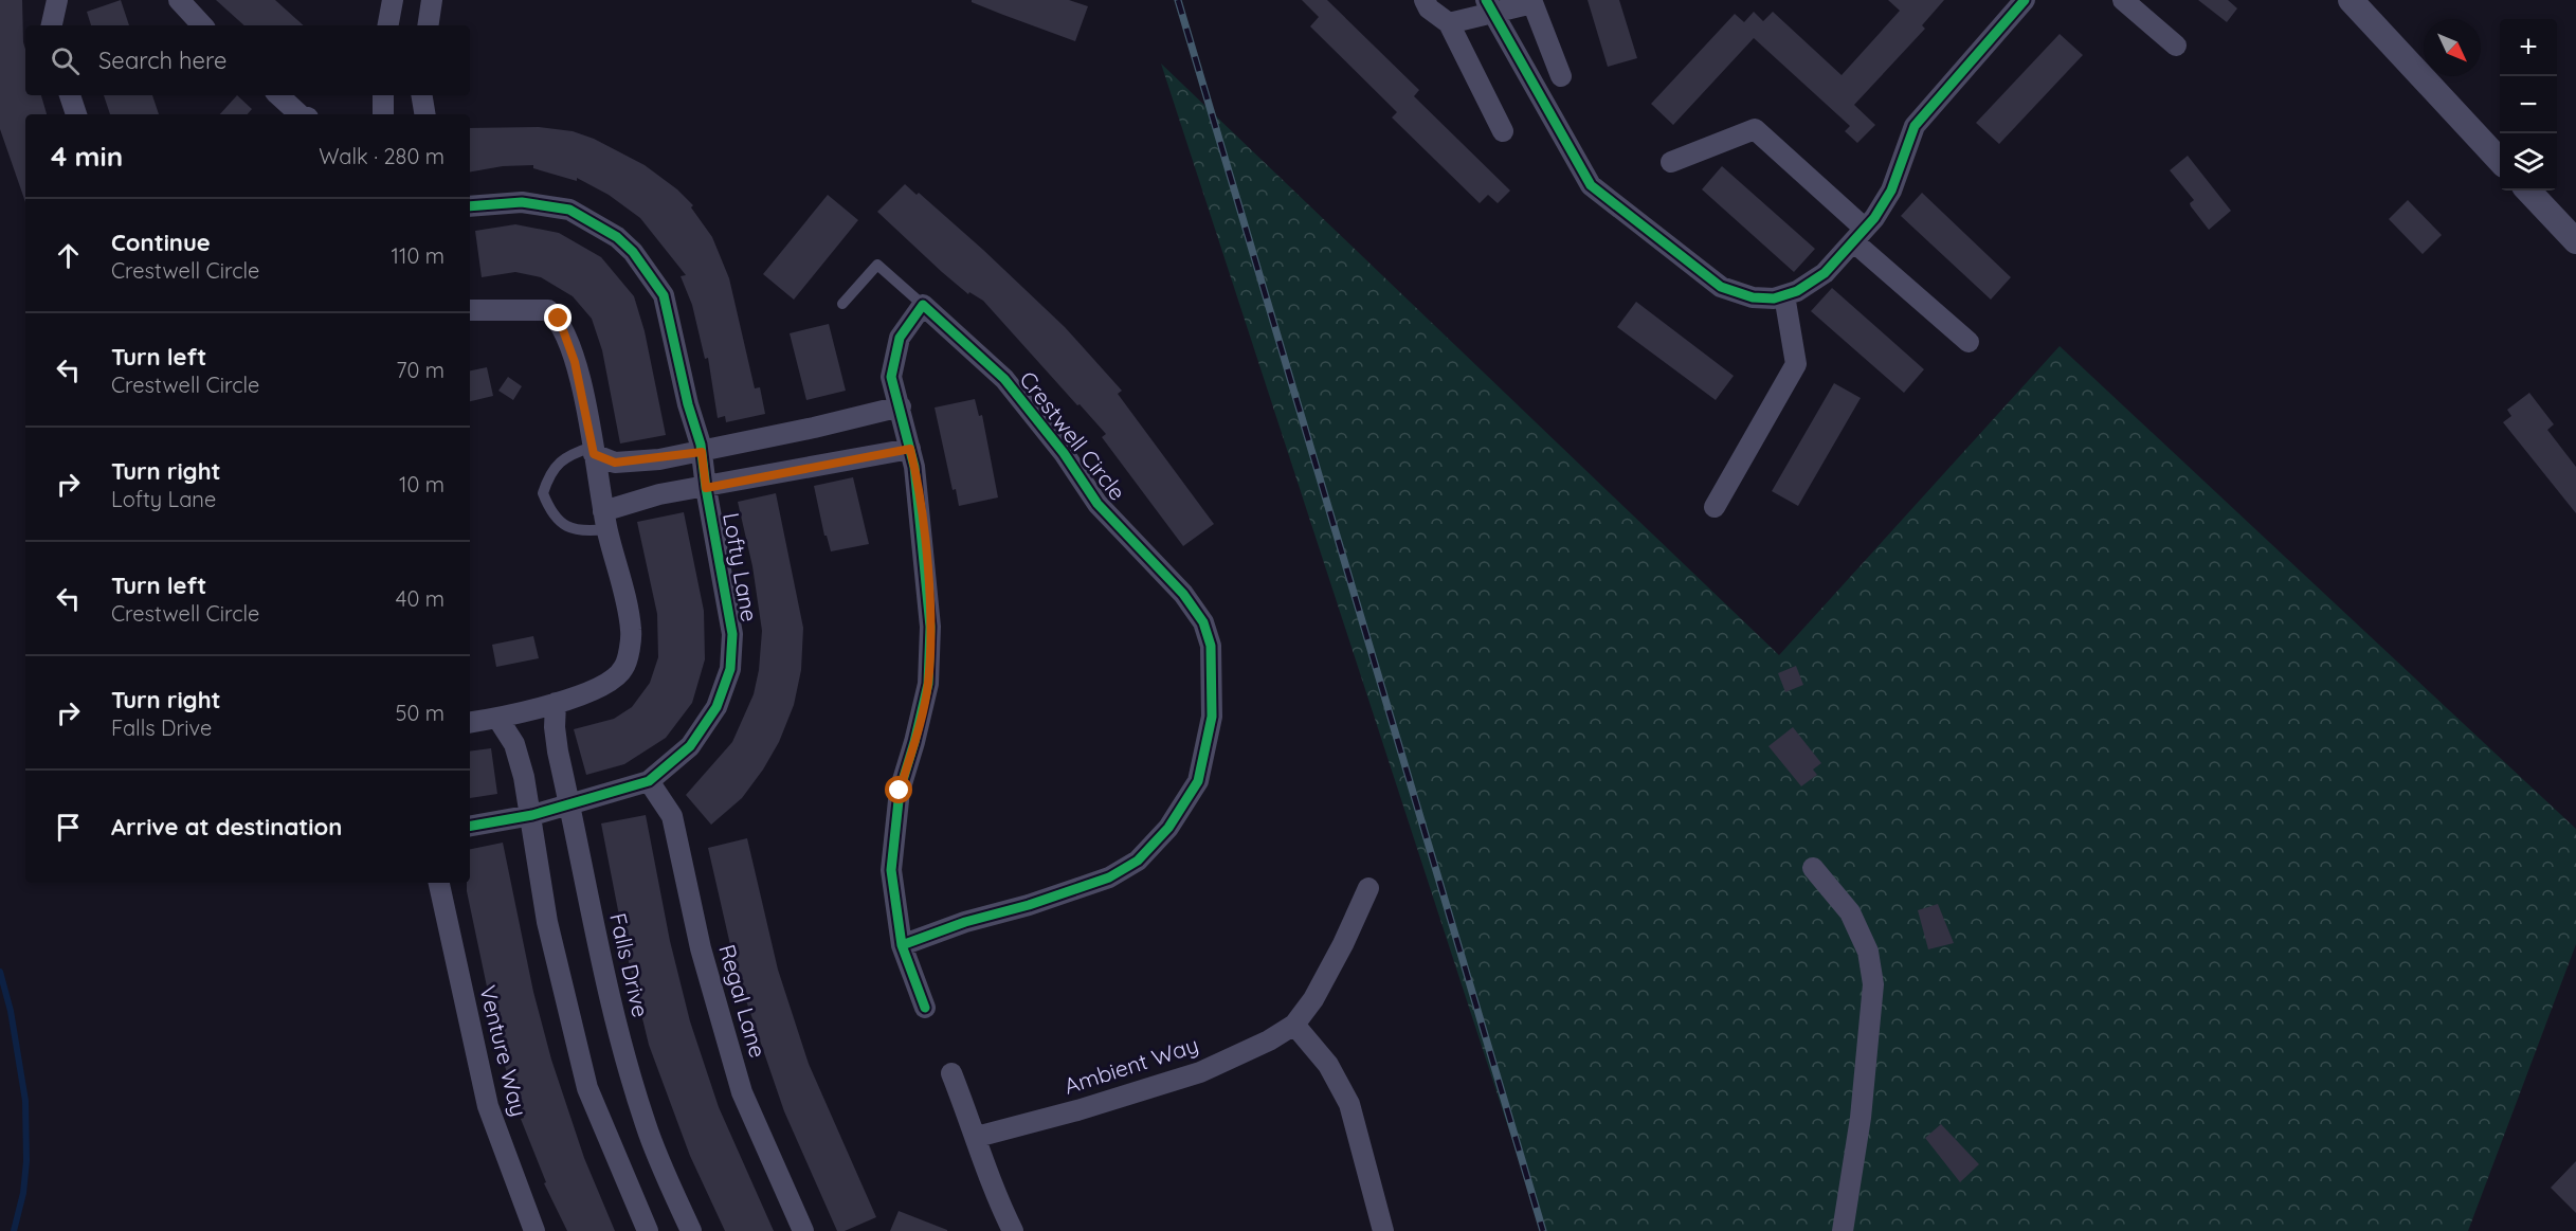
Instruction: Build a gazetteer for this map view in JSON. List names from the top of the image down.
{
  "streets": {
    "street": [
      "Crestwell Circle",
      "Lofty Lane",
      "Falls Drive",
      "Regal Lane",
      "Venture Way",
      "Ambient Way"
    ]
  },
  "crossings": [
    ["Lofty Lane", "Falls Drive"],
    ["Lofty Lane", "Regal Lane"]
  ],
  "north": "bottom right",
  "page": {
    "map_buttons": ["+", "−"],
    "search": "Search here",
    "heading": ["4 min", "Walk · 280 m"],
    "list": [
      ["Continue", "Crestwell Circle", "110 m"],
      ["Turn left", "Crestwell Circle", "70 m"],
      ["Turn right", "Lofty Lane", "10 m"],
      ["Turn left", "Crestwell Circle", "40 m"],
      ["Turn right", "Falls Drive", "50 m"],
      "Arrive at destination"
    ]
  }
}
